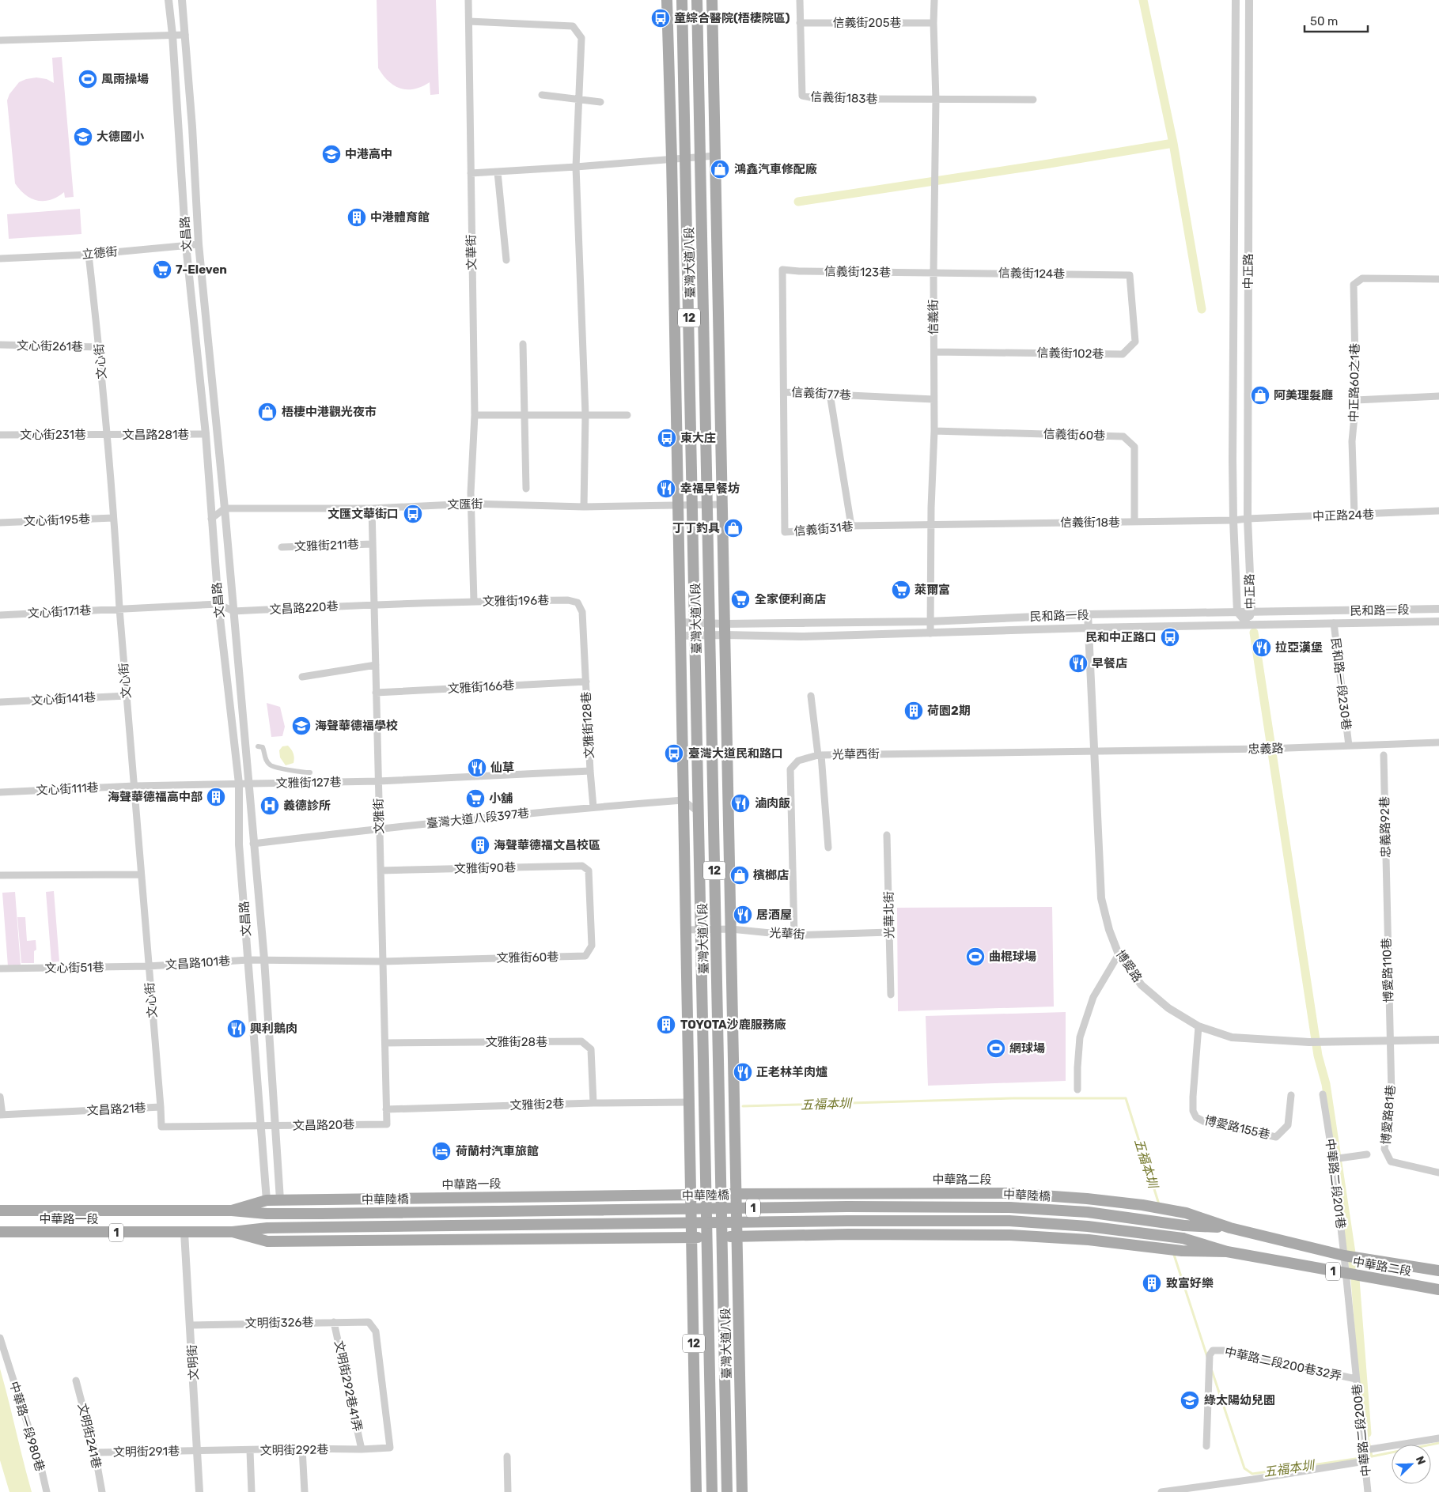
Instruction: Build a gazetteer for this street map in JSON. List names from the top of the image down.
{
  "streets": {
    "main road": [
      "臺灣大道八段",
      "12",
      "中華路二段",
      "中華路一段",
      "中華陸橋",
      "1"
    ],
    "street": [
      "信義街205巷",
      "信義街183巷",
      "文昌路",
      "文華街",
      "立德街",
      "中正路",
      "信義街123巷",
      "信義街124巷",
      "信義街",
      "文心街261巷",
      "信義街102巷",
      "文心街",
      "中正路60之1巷",
      "信義街77巷",
      "文心街231巷",
      "文昌路281巷",
      "信義街60巷",
      "文匯街",
      "中正路24巷",
      "文心街195巷",
      "信義街18巷",
      "信義街31巷",
      "文雅街211巷",
      "文雅街196巷",
      "文昌路220巷",
      "民和路一段",
      "文心街171巷",
      "民和路一段230巷",
      "文雅街166巷",
      "文心街141巷",
      "文雅街128巷",
      "忠義路",
      "光華西街",
      "文雅街127巷",
      "文心街111巷",
      "文雅街",
      "臺灣大道八段397巷",
      "忠義路92巷",
      "文雅街90巷",
      "光華北街",
      "光華街",
      "文雅街60巷",
      "文昌路101巷",
      "博愛路",
      "文心街51巷",
      "博愛路110巷",
      "文雅街28巷",
      "文雅街2巷",
      "文昌路21巷",
      "博愛路81巷",
      "文昌路20巷",
      "博愛路155巷",
      "中華路二段201巷",
      "文明街326巷",
      "文明街",
      "中華路二段200巷32弄",
      "文明街292巷41弄",
      "中華路一段980巷",
      "中華路二段200巷",
      "文明街241巷",
      "文明街292巷",
      "文明街291巷"
    ]
  },
  "crossings": [
    ["信義街205巷", "信義街183巷"],
    ["信義街205巷", "信義街"],
    ["信義街183巷", "信義街"],
    ["文昌路", "立德街"],
    ["文昌路", "文昌路281巷"],
    ["文昌路", "文匯街"],
    ["文昌路", "文昌路220巷"],
    ["文昌路", "文心街171巷"],
    ["文昌路", "文雅街127巷"],
    ["文昌路", "文心街111巷"],
    ["文昌路", "臺灣大道八段397巷"],
    ["文昌路", "文昌路101巷"],
    ["文昌路", "文昌路21巷"],
    ["文昌路", "文昌路20巷"],
    ["文昌路", "中華路一段"],
    ["文華街", "文匯街"],
    ["文華街", "文雅街196巷"],
    ["立德街", "文心街"],
    ["臺灣大道八段", "文匯街"],
    ["臺灣大道八段", "民和路一段"],
    ["臺灣大道八段", "臺灣大道八段397巷"],
    ["臺灣大道八段", "光華街"],
    ["臺灣大道八段", "文雅街2巷"],
    ["臺灣大道八段", "中華路二段"],
    ["臺灣大道八段", "中華路一段"],
    ["中正路", "中正路24巷"],
    ["中正路", "信義街18巷"],
    ["中正路", "民和路一段"],
    ["信義街123巷", "信義街124巷"],
    ["信義街123巷", "信義街"],
    ["信義街123巷", "信義街77巷"],
    ["信義街124巷", "信義街"],
    ["信義街124巷", "信義街102巷"],
    ["信義街", "信義街102巷"],
    ["信義街", "信義街77巷"],
    ["信義街", "信義街60巷"],
    ["信義街", "信義街18巷"],
    ["信義街", "信義街31巷"],
    ["信義街", "民和路一段"],
    ["文心街261巷", "文心街"],
    ["文心街", "文心街231巷"],
    ["文心街", "文昌路281巷"],
    ["文心街", "文心街195巷"],
    ["文心街", "文心街171巷"],
    ["文心街", "文心街141巷"],
    ["文心街", "文心街111巷"],
    ["文心街", "文昌路101巷"],
    ["文心街", "文心街51巷"],
    ["文心街", "文昌路21巷"],
    ["中正路60之1巷", "中正路24巷"],
    ["信義街77巷", "信義街31巷"],
    ["文心街231巷", "文昌路281巷"],
    ["信義街60巷", "信義街18巷"],
    ["文匯街", "文雅街"],
    ["中正路24巷", "信義街18巷"],
    ["信義街18巷", "信義街31巷"],
    ["文雅街211巷", "文雅街"],
    ["文雅街196巷", "文昌路220巷"],
    ["文雅街196巷", "文雅街166巷"],
    ["文雅街196巷", "文雅街128巷"],
    ["文雅街196巷", "文雅街"],
    ["文昌路220巷", "文雅街"],
    ["民和路一段", "民和路一段230巷"],
    ["民和路一段", "博愛路"],
    ["民和路一段230巷", "忠義路"],
    ["文雅街166巷", "文雅街128巷"],
    ["文雅街166巷", "文雅街"],
    ["文雅街128巷", "文雅街127巷"],
    ["文雅街128巷", "文雅街"],
    ["忠義路", "光華西街"],
    ["忠義路", "博愛路"],
    ["光華西街", "光華街"],
    ["光華西街", "博愛路"],
    ["文雅街127巷", "文心街111巷"],
    ["文雅街127巷", "文雅街"],
    ["文雅街", "臺灣大道八段397巷"],
    ["文雅街", "文雅街90巷"],
    ["文雅街", "文雅街60巷"],
    ["文雅街", "文昌路101巷"],
    ["文雅街", "文雅街28巷"],
    ["文雅街", "文雅街2巷"],
    ["文雅街", "文昌路20巷"],
    ["忠義路92巷", "博愛路110巷"],
    ["文雅街90巷", "文雅街60巷"],
    ["光華北街", "光華街"],
    ["文雅街60巷", "文昌路101巷"],
    ["文昌路101巷", "文心街51巷"],
    ["博愛路", "博愛路110巷"],
    ["博愛路", "博愛路81巷"],
    ["博愛路", "博愛路155巷"],
    ["博愛路110巷", "博愛路81巷"],
    ["文雅街28巷", "文雅街2巷"],
    ["文昌路21巷", "文昌路20巷"],
    ["中華路二段", "中華路二段201巷"],
    ["中華路二段", "中華路一段"],
    ["中華路二段", "中華陸橋"],
    ["中華路二段", "中華路二段200巷"],
    ["中華路二段201巷", "中華路二段200巷"],
    ["中華路一段", "中華陸橋"],
    ["中華路一段", "文明街"],
    ["文明街326巷", "文明街"],
    ["文明街326巷", "文明街292巷41弄"],
    ["文明街326巷", "文明街292巷"],
    ["文明街", "文明街292巷"],
    ["文明街", "文明街291巷"],
    ["中華路二段200巷32弄", "中華路二段200巷"],
    ["文明街292巷41弄", "文明街292巷"],
    ["文明街241巷", "文明街291巷"],
    ["文明街292巷", "文明街291巷"]
  ],
  "water": ["五福本圳"],
  "places": {
    "bus stop": [
      "童綜合醫院(梧棲院區)",
      "東大庄",
      "文匯文華街口",
      "民和中正路口",
      "臺灣大道民和路口"
    ],
    "sports": ["風雨操場", "曲棍球場", "網球場"],
    "school or university": [
      "大德國小",
      "中港高中",
      "海聲華德福學校",
      "綠太陽幼兒園"
    ],
    "shop": [
      "鴻鑫汽車修配廠",
      "阿美理髮廳",
      "梧棲中港觀光夜市",
      "丁丁釣具",
      "檳榔店"
    ],
    "building": [
      "中港體育館",
      "荷園2期",
      "海聲華德福高中部",
      "海聲華德福文昌校區",
      "TOYOTA沙鹿服務廠",
      "致富好樂"
    ],
    "supermarket": [
      "7-Eleven",
      "萊爾富",
      "全家便利商店",
      "小舖"
    ],
    "restaurant": [
      "幸福早餐坊",
      "拉亞漢堡",
      "早餐店",
      "仙草",
      "滷肉飯",
      "居酒屋",
      "興利鵝肉",
      "正老林羊肉爐"
    ],
    "hospital": ["義德診所"],
    "hotel": ["荷蘭村汽車旅館"]
  },
  "scale_bar": "50 m",
  "north": "top right"
}
